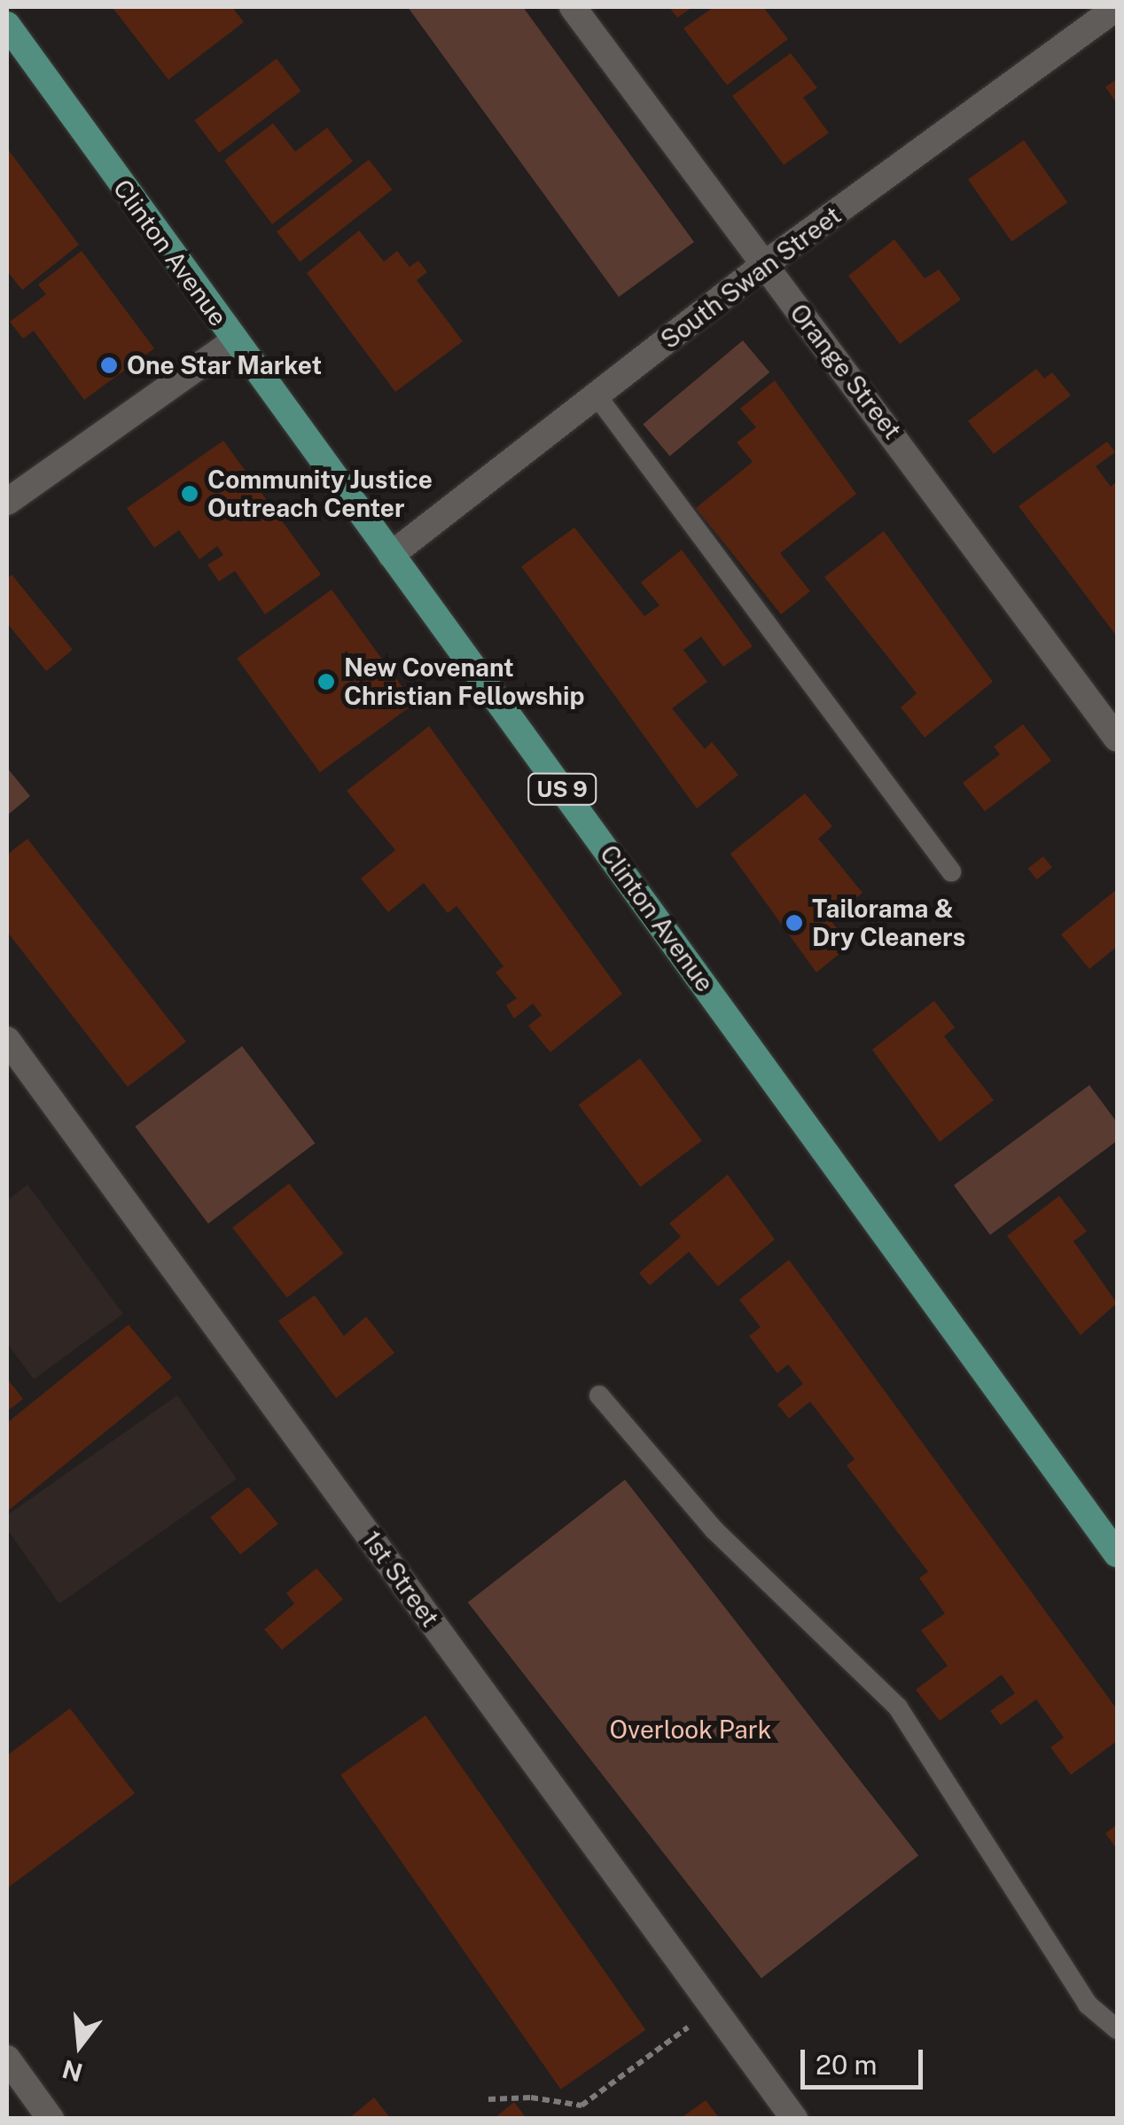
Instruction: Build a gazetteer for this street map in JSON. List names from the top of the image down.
{
  "streets": {
    "main road": ["Clinton Avenue", "US 9"],
    "street": ["South Swan Street", "Orange Street", "1st Street"]
  },
  "crossings": [
    ["Clinton Avenue", "South Swan Street"],
    ["South Swan Street", "Orange Street"]
  ],
  "parks": ["Overlook Park"],
  "places": [
    "One Star Market",
    "Community Justice Outreach Center",
    "New Covenant Christian Fellowship",
    "Tailorama & Dry Cleaners"
  ],
  "scale_bar": "20 m",
  "north": "bottom"
}
